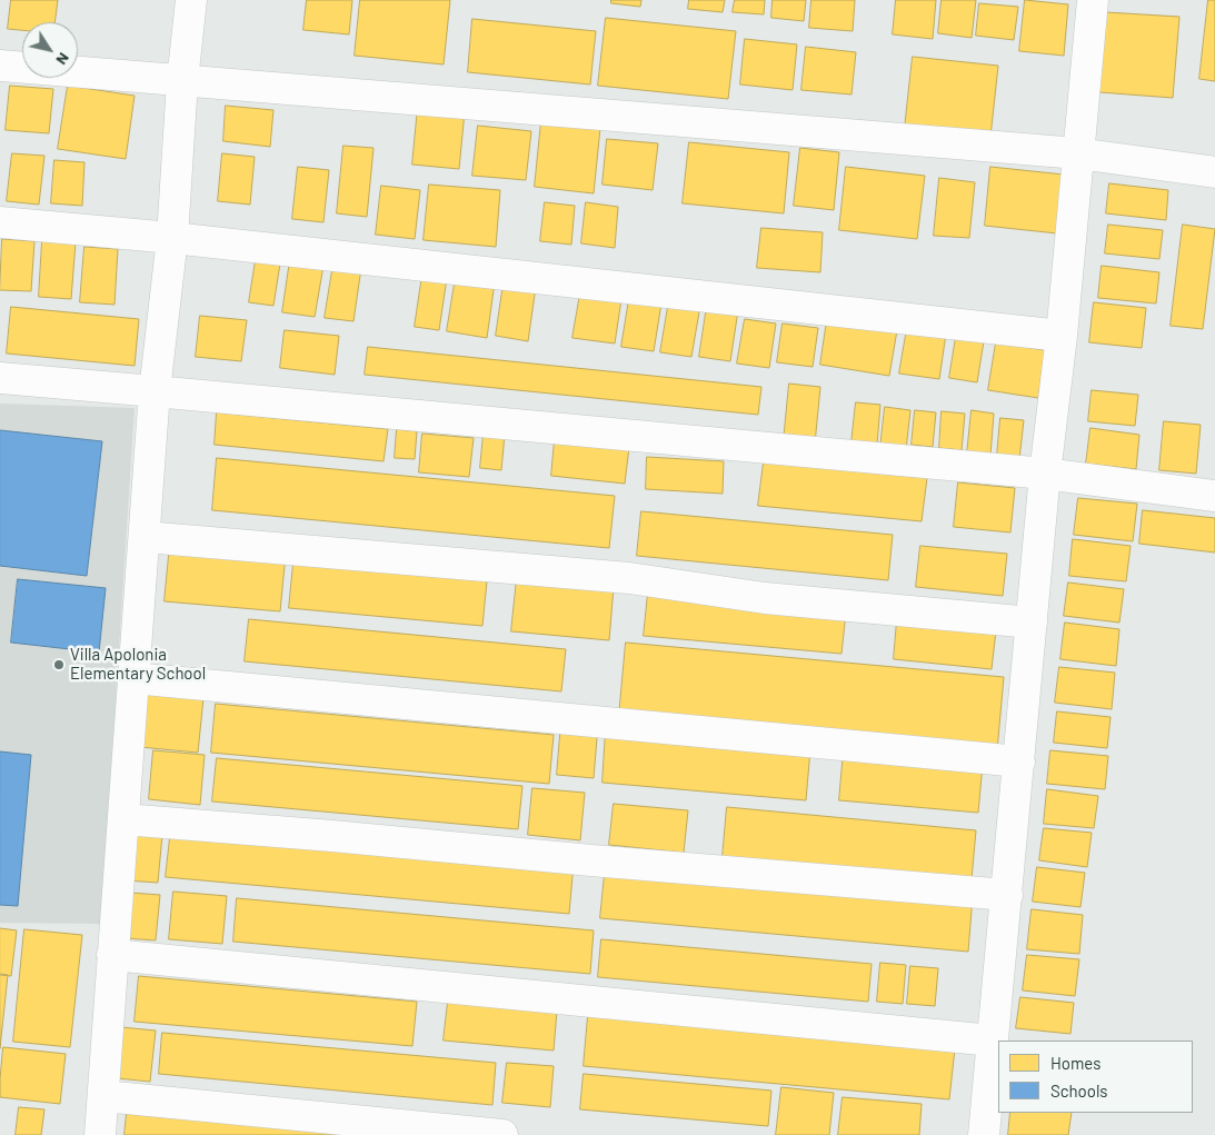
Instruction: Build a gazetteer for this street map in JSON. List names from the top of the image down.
{
  "places": ["Villa Apolonia Elementary School"],
  "legend": ["Homes", "Schools"],
  "north": "bottom right"
}
